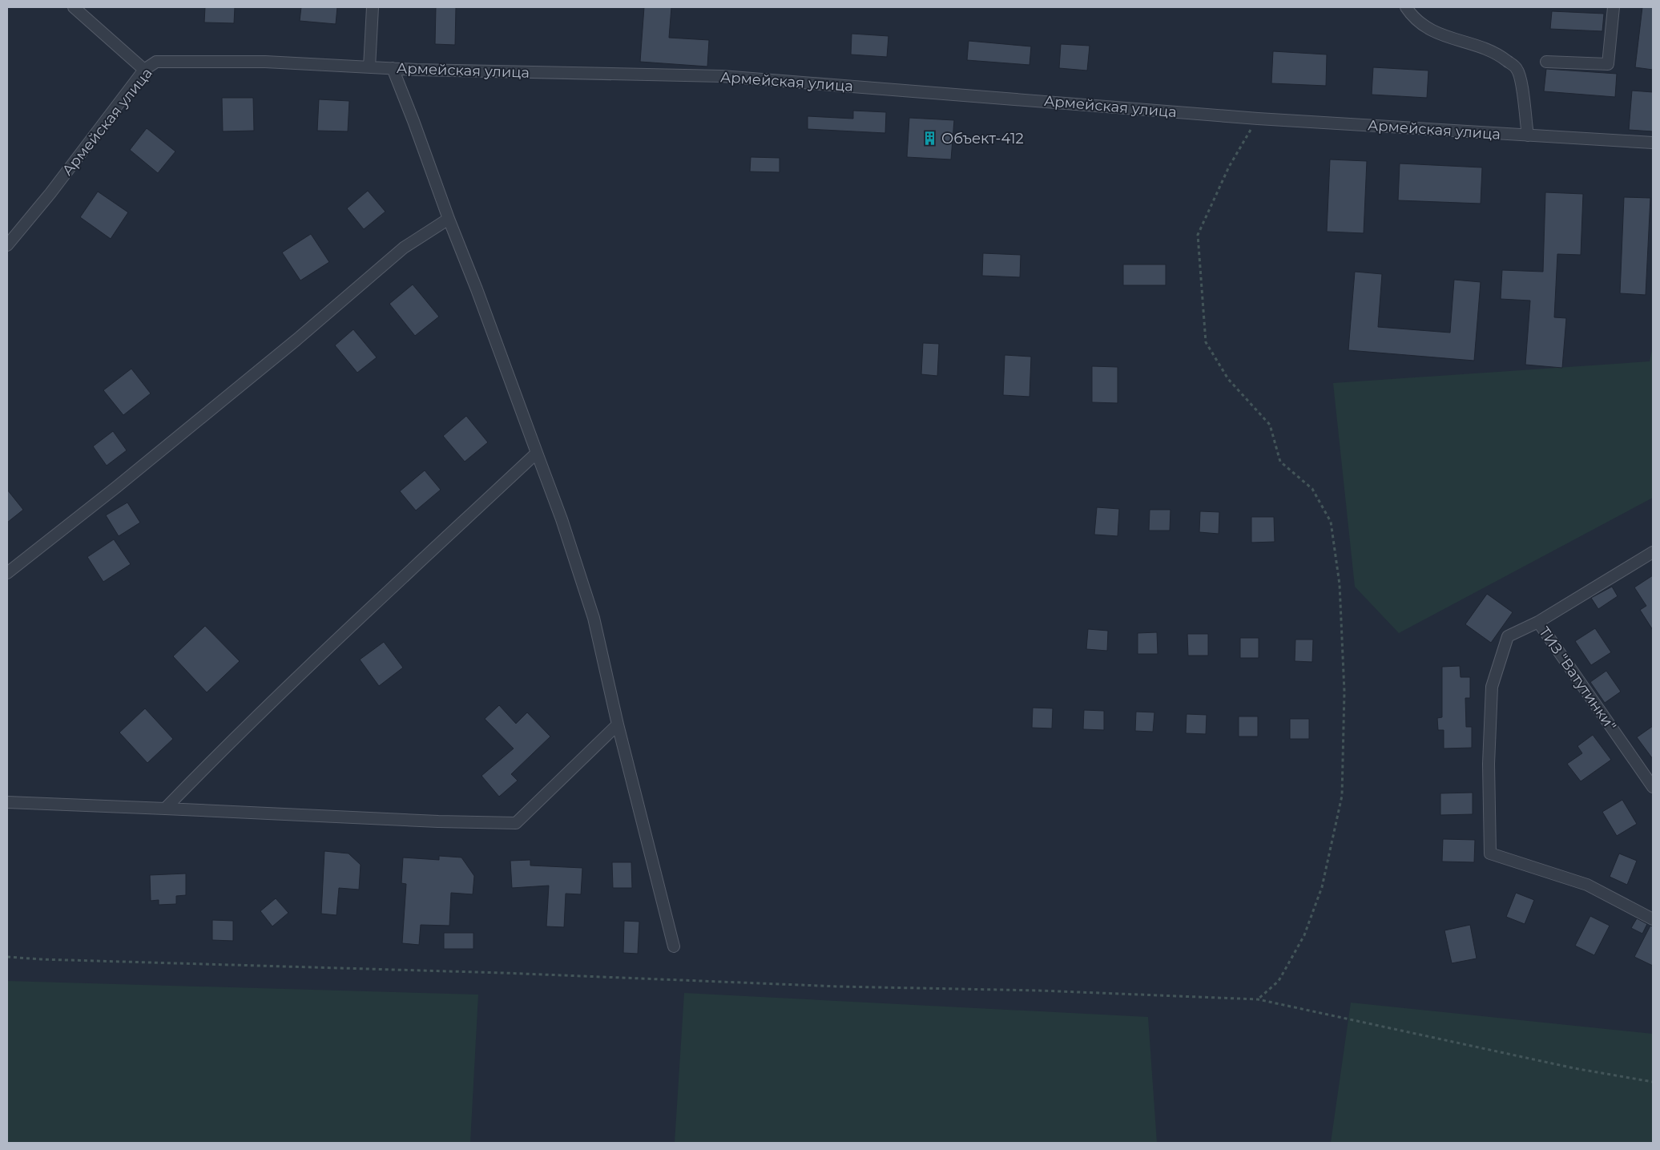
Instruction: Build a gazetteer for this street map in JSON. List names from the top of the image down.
{
  "streets": {
    "street": ["Армейская улица", "ТИЗ \"Ватутинки\""]
  },
  "places": {
    "building": ["Объект-412"]
  }
}
